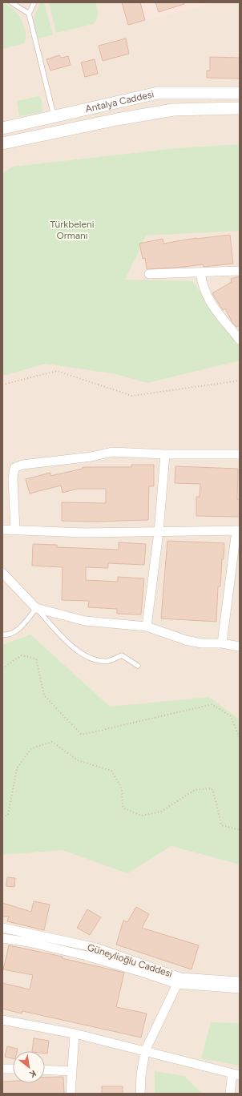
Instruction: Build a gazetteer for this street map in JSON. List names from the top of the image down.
{
  "streets": {
    "main road": ["Antalya Caddesi"],
    "street": ["Güneylioğlu Caddesi"]
  },
  "parks": ["Türkbeleni Ormanı"],
  "north": "bottom right"
}
